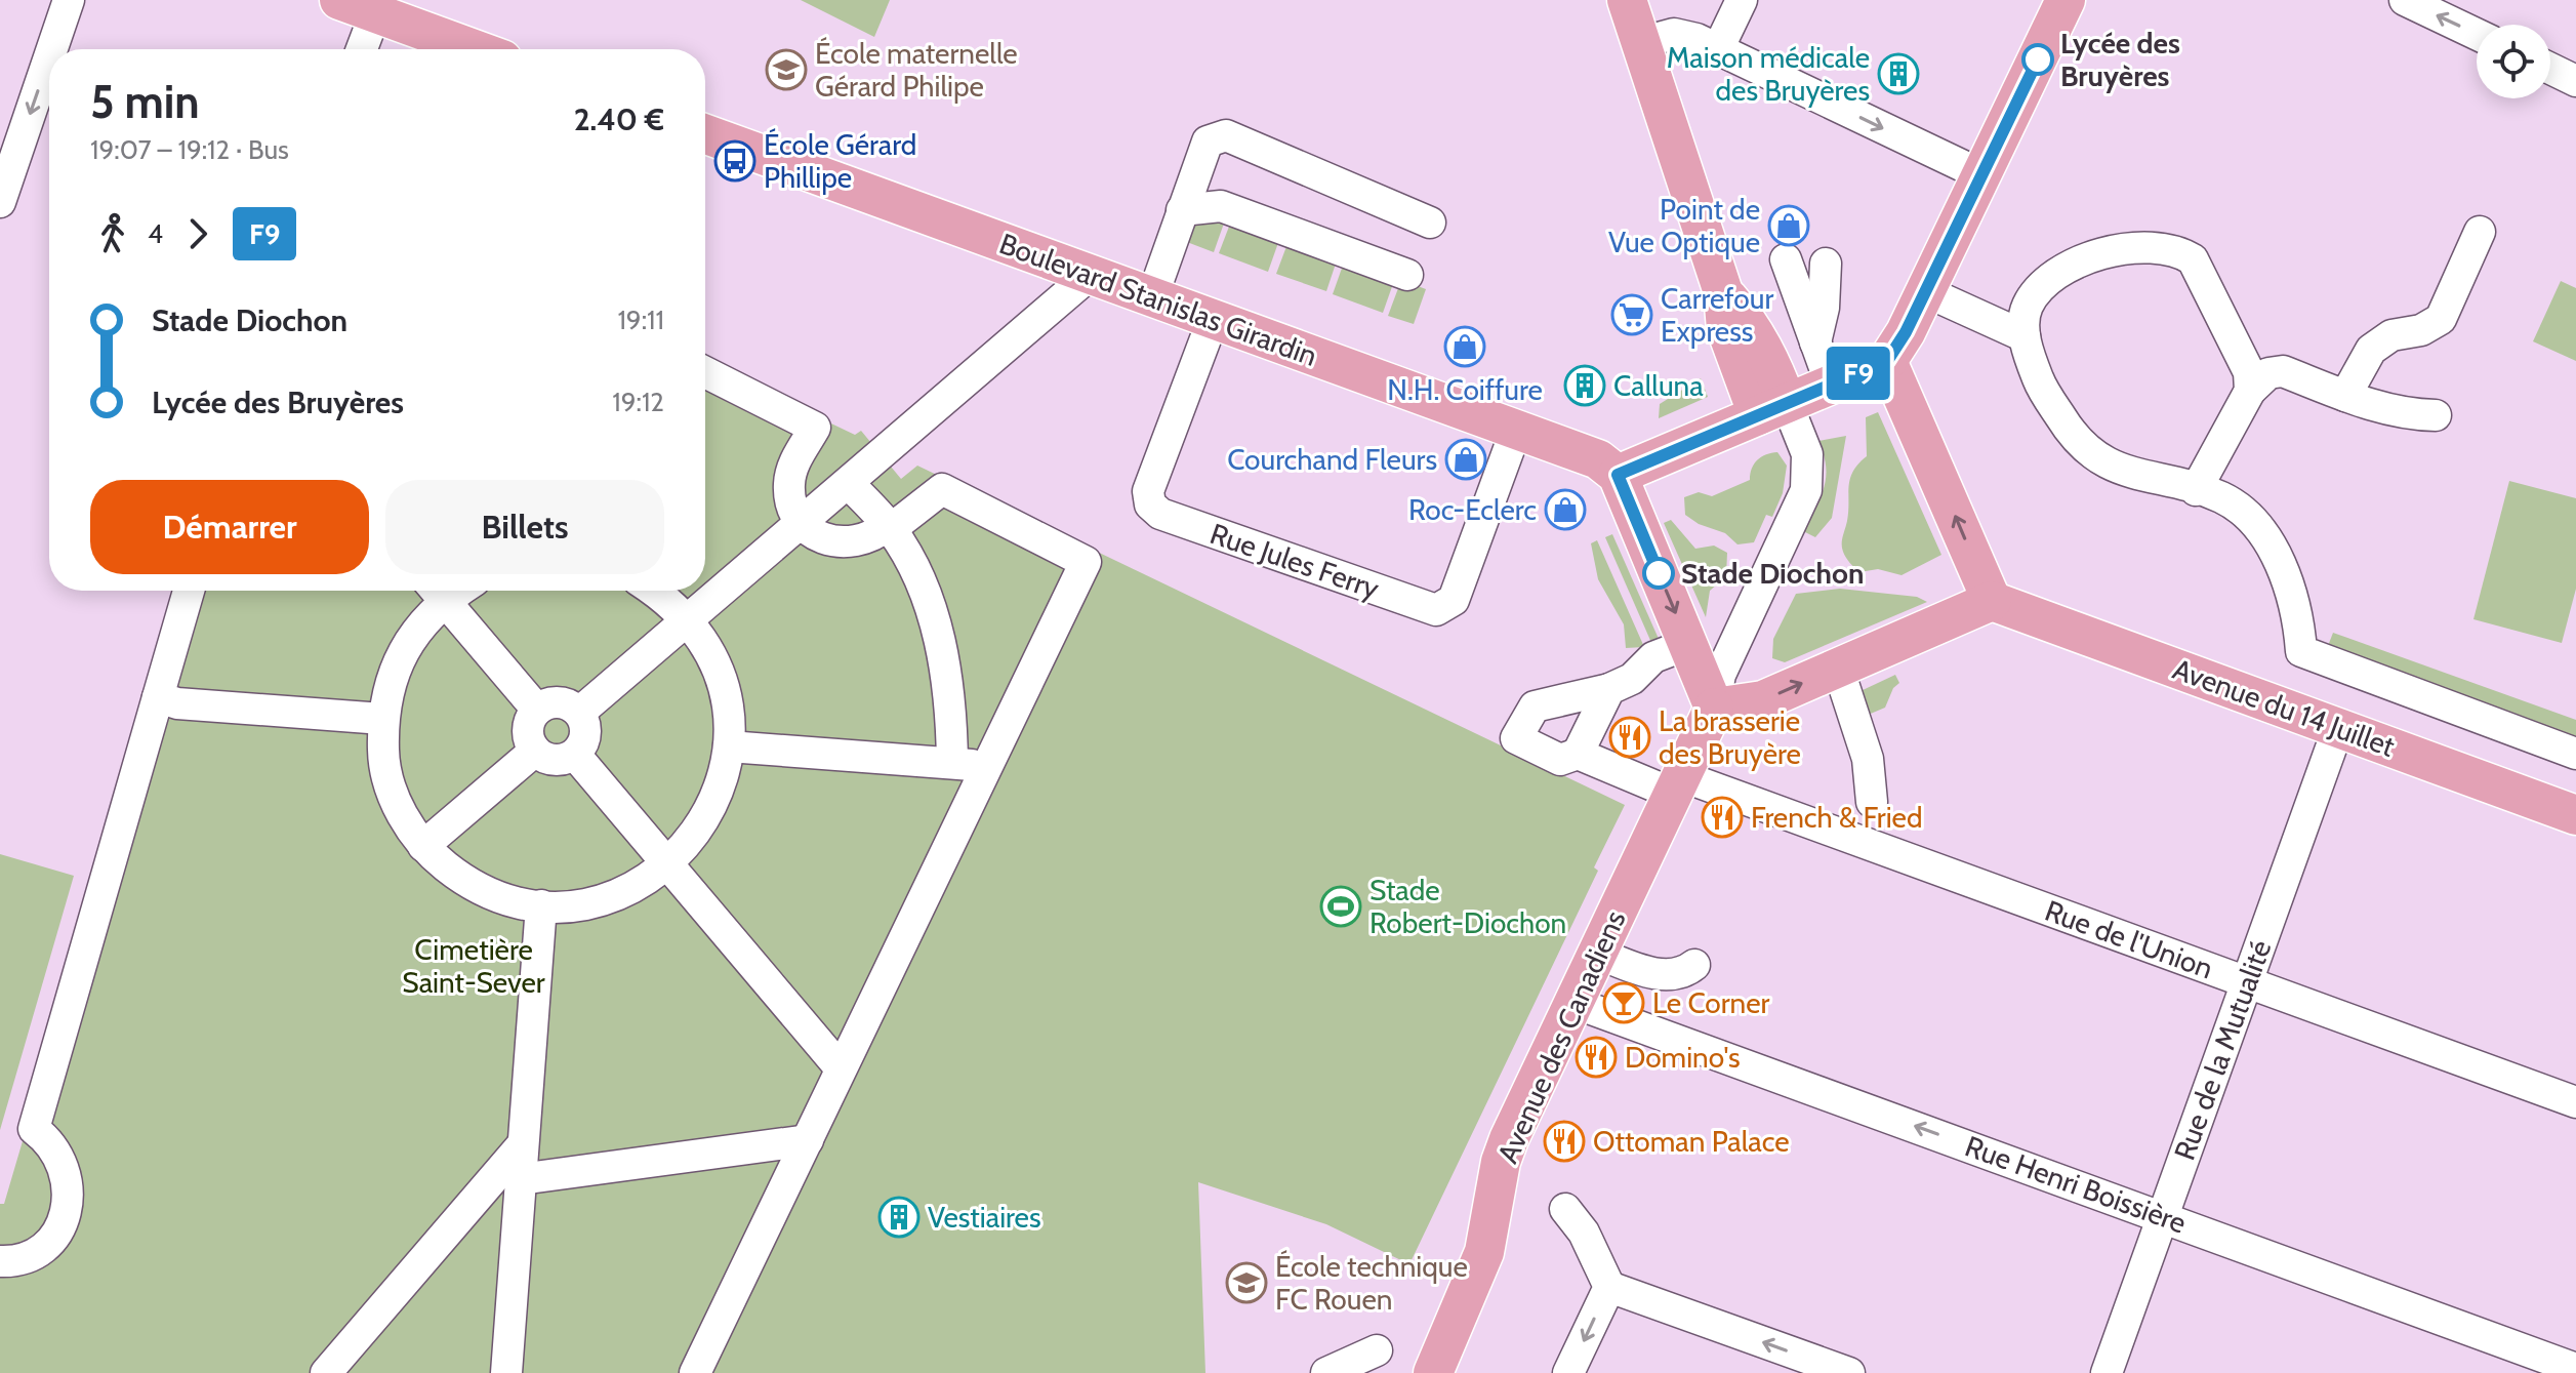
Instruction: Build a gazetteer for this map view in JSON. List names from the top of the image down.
{
  "streets": {
    "main road": ["Boulevard Stanislas Girardin", "Avenue du 14 Juillet", "Avenue des Canadiens"],
    "street": [
      "Rue Jules Ferry",
      "Rue de l'Union",
      "Rue de la Mutualité",
      "Rue Henri Boissière"
    ]
  },
  "crossings": [
    ["Boulevard Stanislas Girardin", "Rue Jules Ferry"],
    ["Avenue du 14 Juillet", "Rue de la Mutualité"],
    ["Rue de l'Union", "Avenue des Canadiens"],
    ["Rue de l'Union", "Rue de la Mutualité"],
    ["Avenue des Canadiens", "Rue Henri Boissière"],
    ["Rue de la Mutualité", "Rue Henri Boissière"]
  ],
  "parks": ["Cimetière Saint-Sever"],
  "places": {
    "other": ["Lycée des Bruyères", "Stade Diochon"],
    "school or university": ["École maternelle Gérard Philipe", "École technique FC Rouen"],
    "building": ["Maison médicale des Bruyères", "Calluna", "Vestiaires"],
    "bus stop": ["École Gérard Phillipe"],
    "shop": [
      "Point de Vue Optique",
      "N.H. Coiffure",
      "Courchand Fleurs",
      "Roc-Eclerc"
    ],
    "supermarket": ["Carrefour Express"],
    "restaurant": [
      "La brasserie des Bruyère",
      "French & Fried",
      "Domino's",
      "Ottoman Palace"
    ],
    "sports": ["Stade Robert-Diochon"],
    "bar": ["Le Corner"]
  },
  "lines": ["bus line F9"],
  "page": {
    "on_map": "F9",
    "heading": ["5 min", "19:07 – 19:12 · Bus", "2.40 €"],
    "legs": ["4", "F9"],
    "list": [
      {
        "name": "Stade Diochon",
        "value": "19:11"
      },
      {
        "name": "Lycée des Bruyères",
        "value": "19:12"
      }
    ],
    "buttons": ["Démarrer", "Billets"]
  }
}
